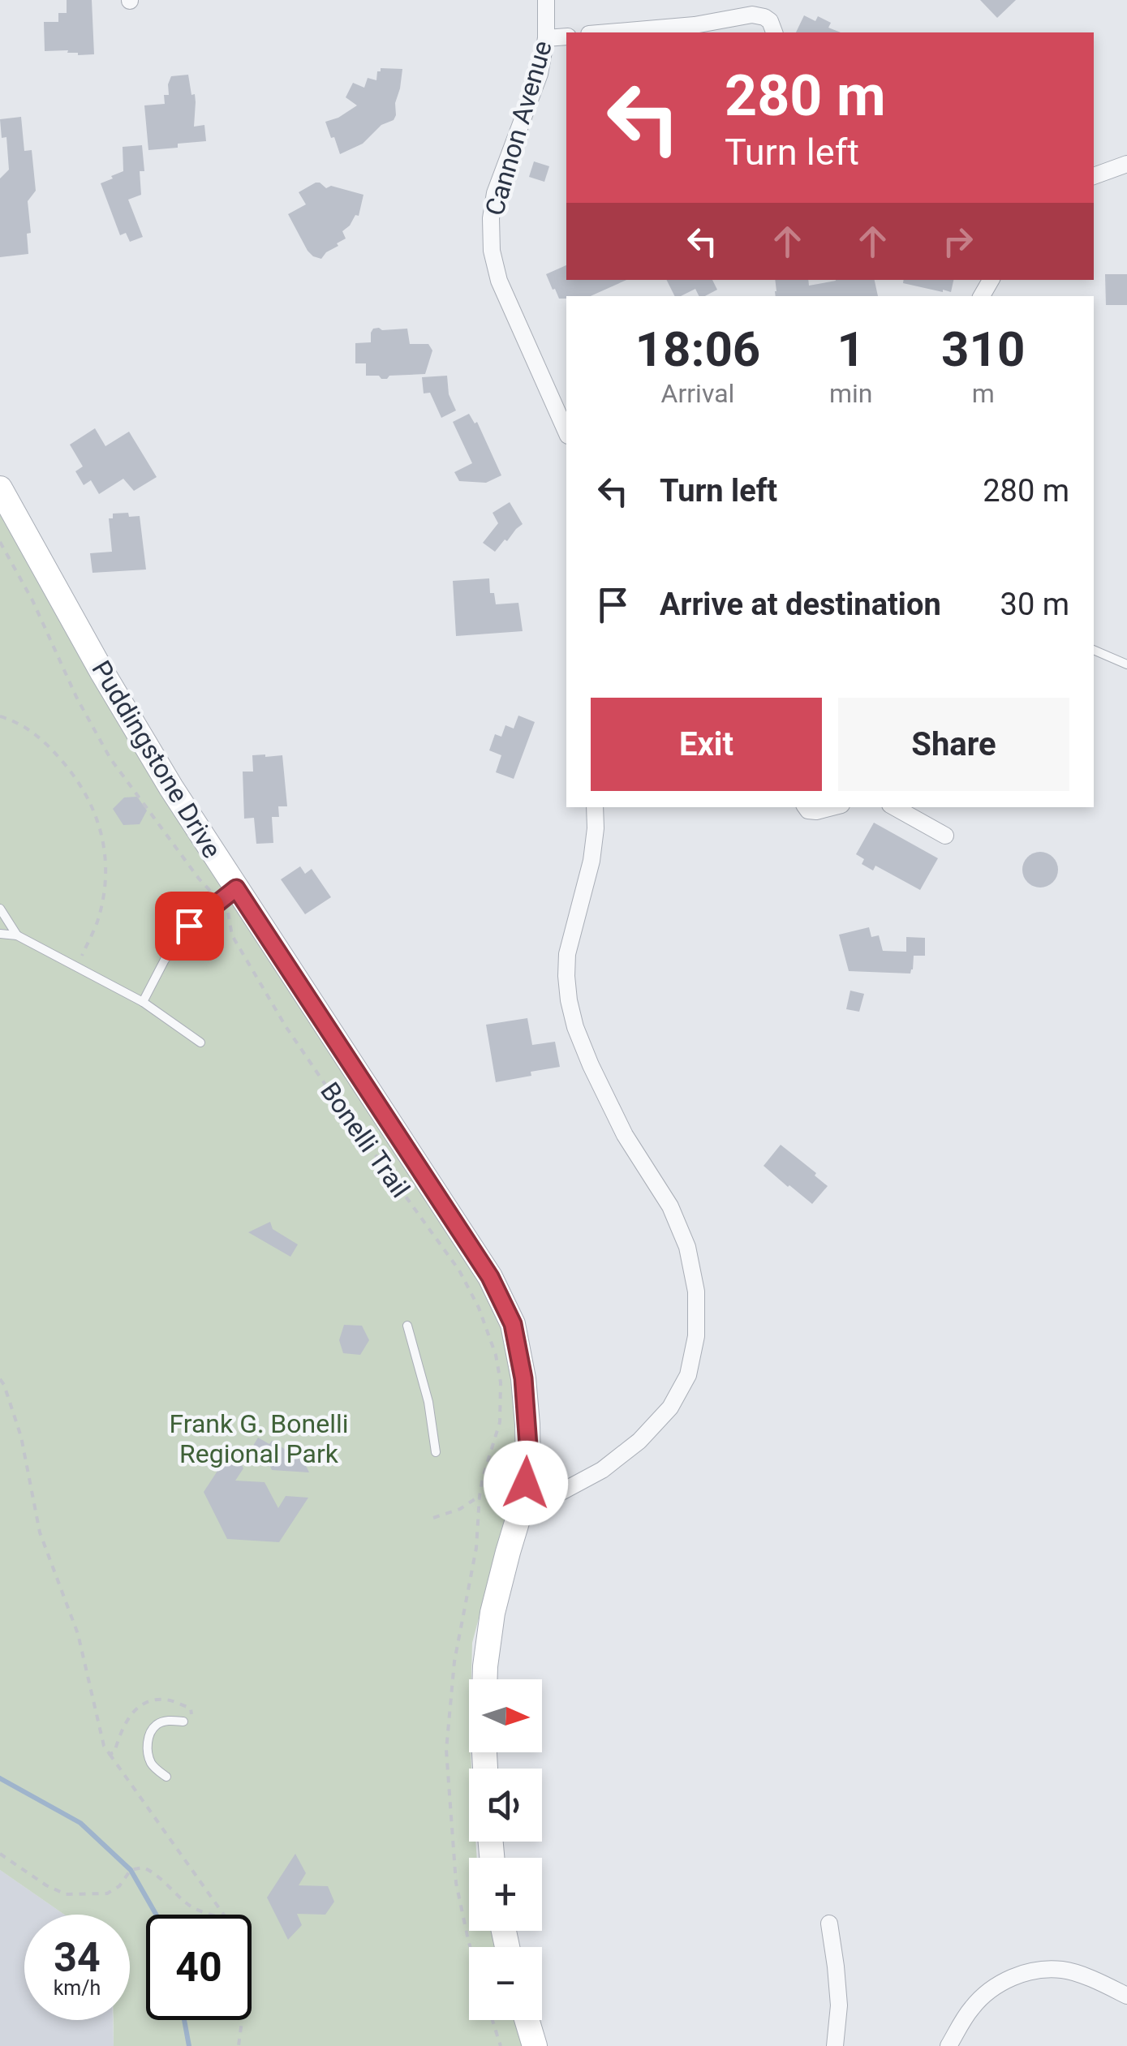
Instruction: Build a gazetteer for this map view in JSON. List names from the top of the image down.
{
  "streets": {
    "street": ["Cannon Avenue", "Puddingstone Drive"],
    "path": ["Bonelli Trail"]
  },
  "crossings": [
    ["Puddingstone Drive", "Bonelli Trail"]
  ],
  "parks": ["Frank G. Bonelli Regional Park"],
  "north": "right",
  "page": {
    "turn": ["280 m", "Turn left"],
    "eta": [
      "18:06",
      "Arrival",
      "1",
      "min",
      "310",
      "m"
    ],
    "list": [
      {
        "name": "Turn left",
        "value": "280 m"
      },
      {
        "name": "Arrive at destination",
        "value": "30 m"
      }
    ],
    "buttons": ["Exit", "Share"],
    "map_buttons": ["+", "−"],
    "speed": "34 km/h",
    "limit": "40"
  }
}
